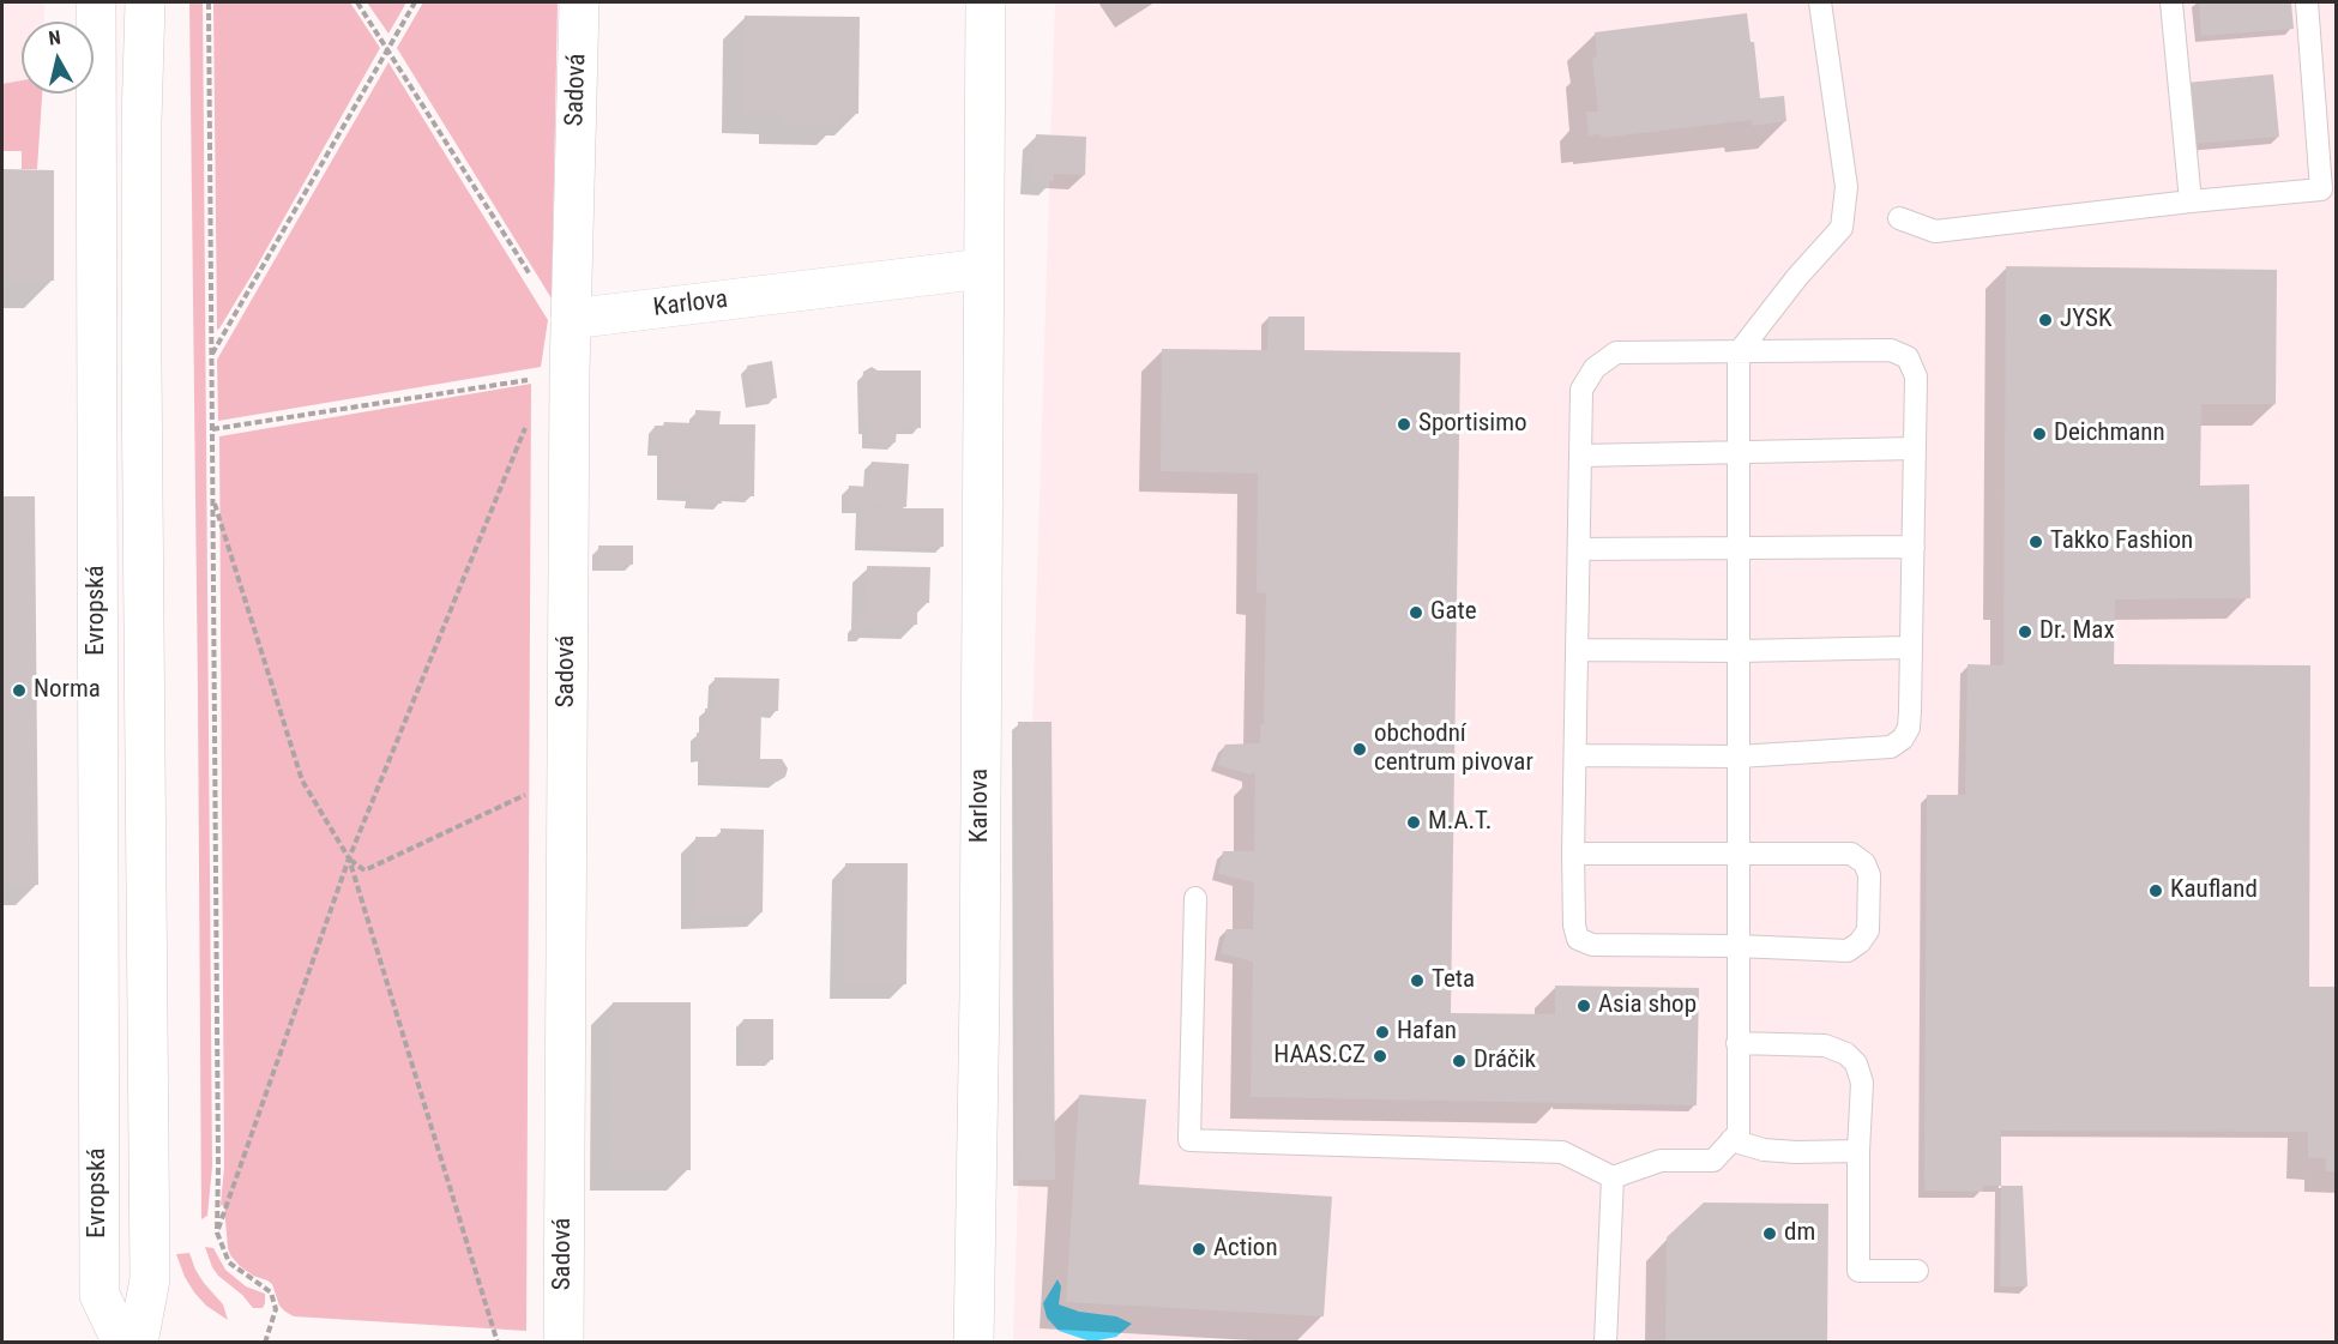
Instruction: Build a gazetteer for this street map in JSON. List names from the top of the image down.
{
  "streets": {
    "street": ["Sadová", "Karlova", "Evropská"]
  },
  "crossings": [
    ["Sadová", "Karlova"]
  ],
  "places": [
    "JYSK",
    "Sportisimo",
    "Deichmann",
    "Takko Fashion",
    "Gate",
    "Dr. Max",
    "Norma",
    "obchodní centrum pivovar",
    "M.A.T.",
    "Kaufland",
    "Teta",
    "Asia shop",
    "Hafan",
    "HAAS.CZ",
    "Dráčik",
    "dm",
    "Action"
  ],
  "north": "top"
}
